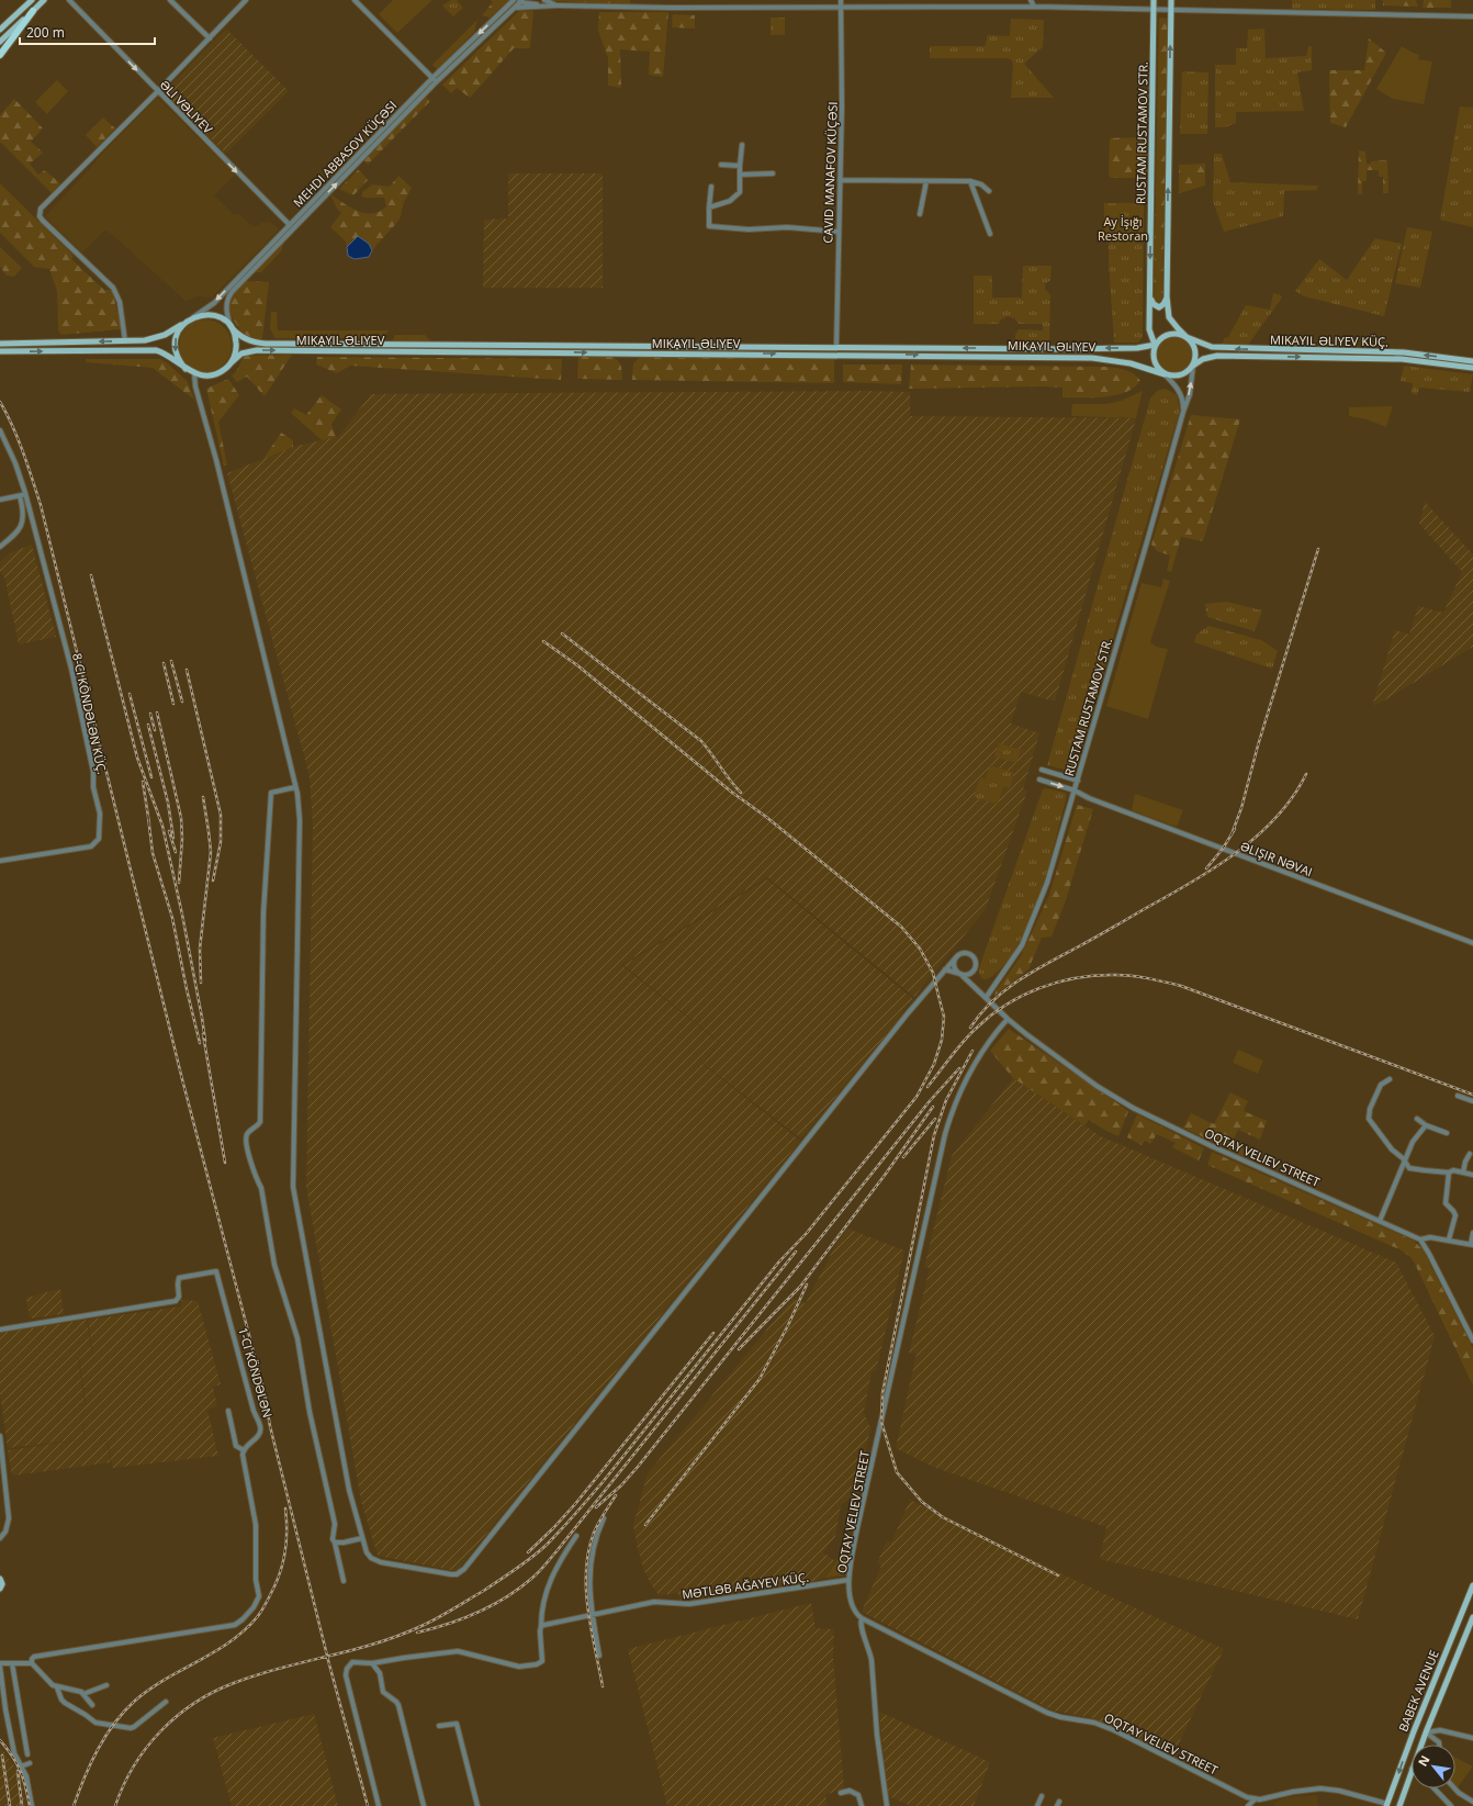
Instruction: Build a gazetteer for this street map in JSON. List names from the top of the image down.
{
  "streets": {
    "main road": ["RUSTAM RUSTAMOV STR.", "BABEK AVENUE"],
    "street": [
      "ƏLI VƏLIYEV",
      "MEHDI ABBASOV KÜÇƏSI",
      "CAVID MANAFOV KÜÇƏSI",
      "8-CI KÖNDƏLƏN KÜÇ.",
      "ƏLIŞIR NƏVAI",
      "OQTAY VELIEV STREET",
      "1-CI KÖNDƏLƏN",
      "MƏTLƏB AĞAYEV KÜÇ."
    ]
  },
  "crossings": [
    ["ƏLI VƏLIYEV", "MEHDI ABBASOV KÜÇƏSI"],
    ["RUSTAM RUSTAMOV STR.", "ƏLIŞIR NƏVAI"],
    ["RUSTAM RUSTAMOV STR.", "OQTAY VELIEV STREET"],
    ["OQTAY VELIEV STREET", "MƏTLƏB AĞAYEV KÜÇ."]
  ],
  "one_way": ["ƏLI VƏLIYEV"],
  "parks": ["Ay İşığı Restoran"],
  "scale_bar": "200 m",
  "north": "top left"
}
